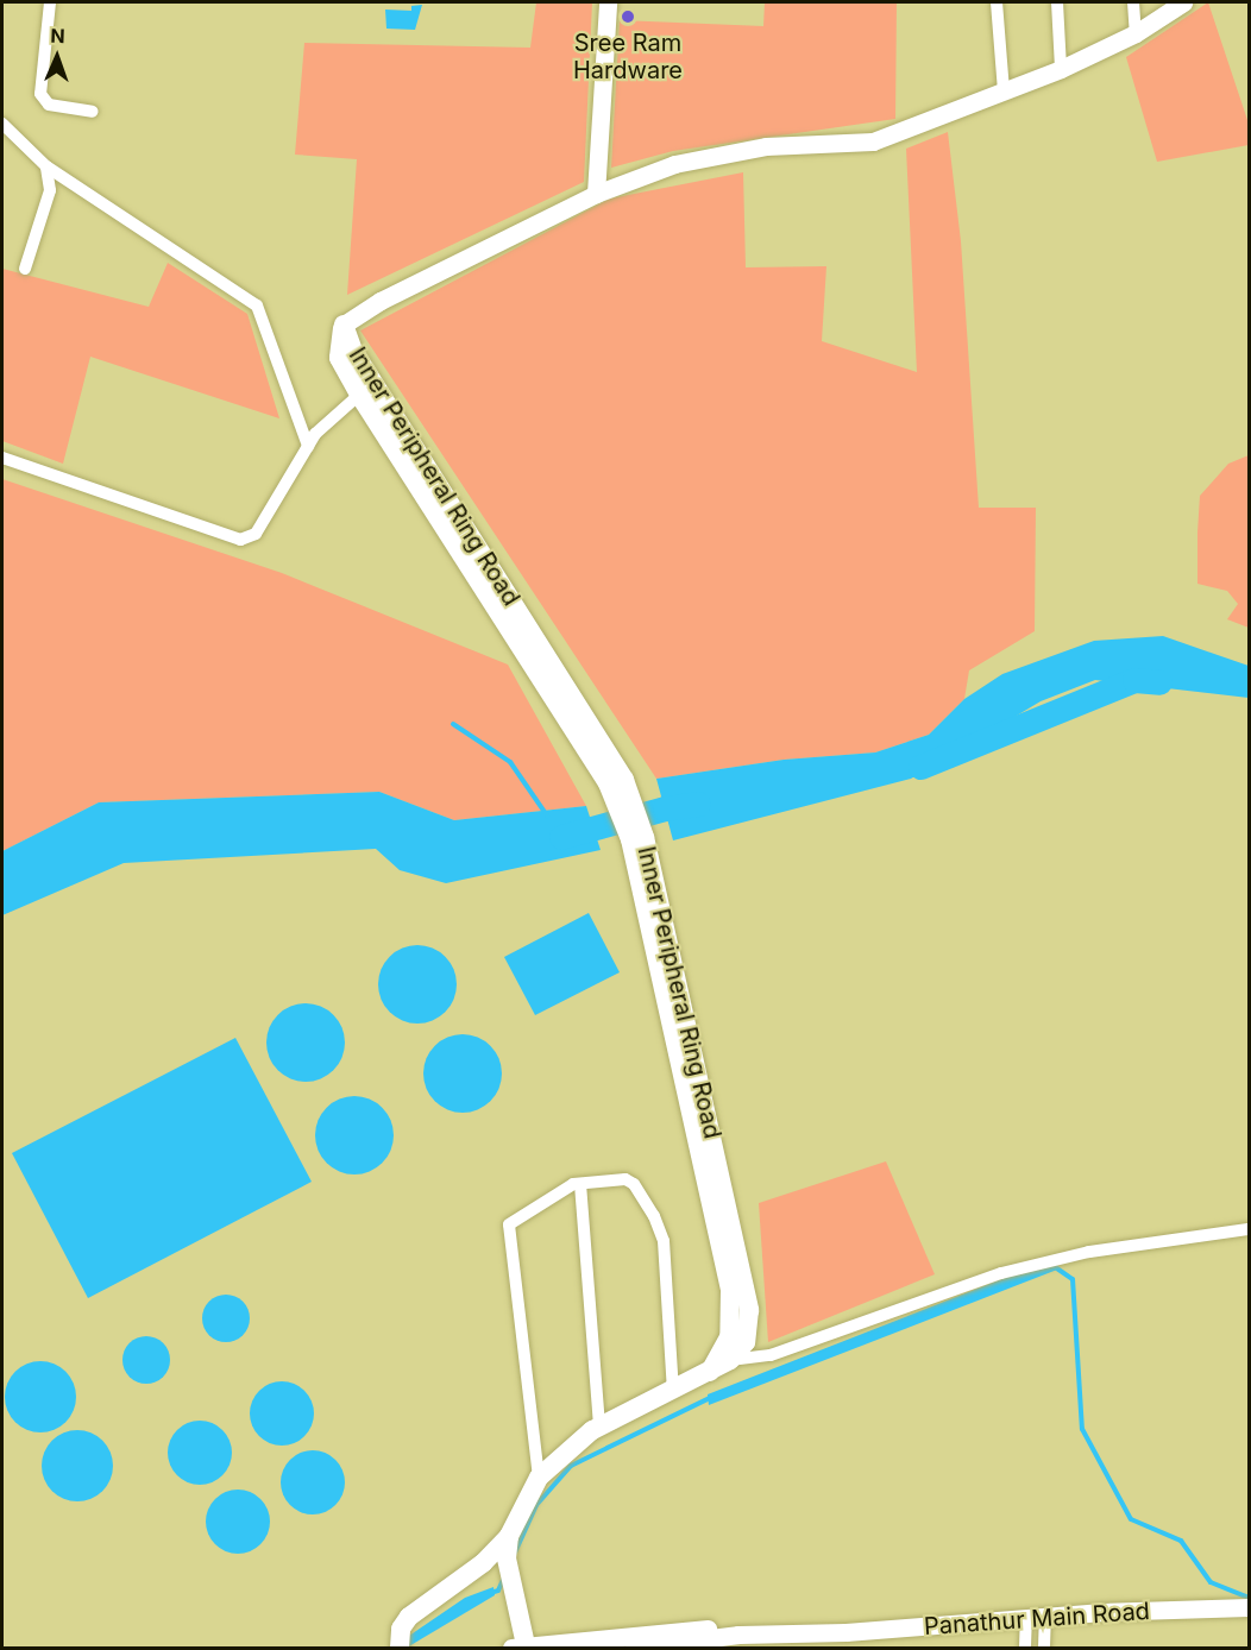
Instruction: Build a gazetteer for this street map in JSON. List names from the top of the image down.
{
  "streets": {
    "main road": ["Inner Peripheral Ring Road"],
    "street": ["Panathur Main Road"]
  },
  "places": ["Sree Ram Hardware"],
  "north": "top"
}
